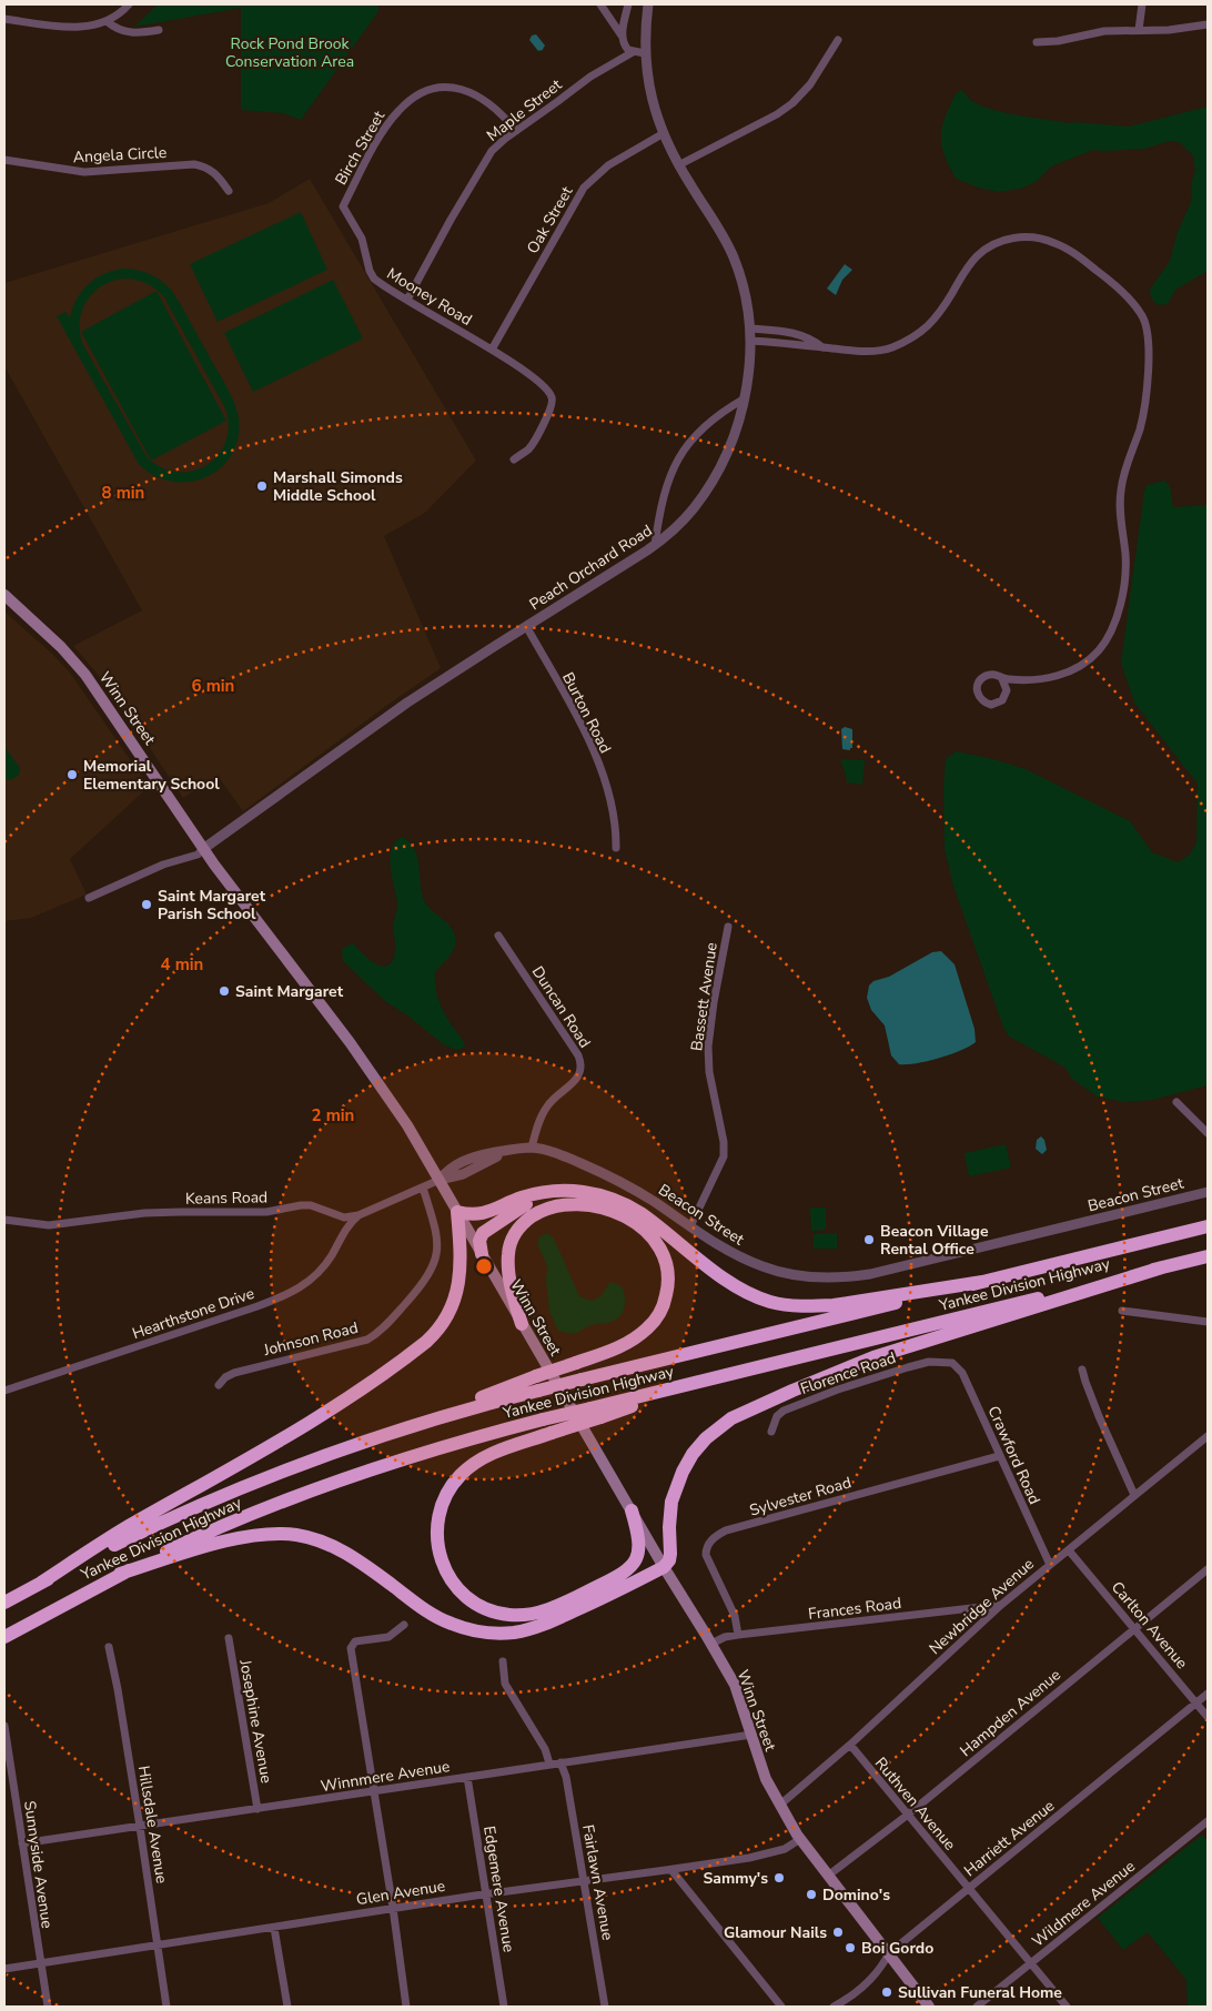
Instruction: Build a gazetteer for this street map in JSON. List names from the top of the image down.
{
  "streets": {
    "highway": ["Yankee Division Highway"],
    "main road": ["Winn Street"],
    "street": [
      "Maple Street",
      "Birch Street",
      "Angela Circle",
      "Oak Street",
      "Mooney Road",
      "Peach Orchard Road",
      "Burton Road",
      "Bassett Avenue",
      "Duncan Road",
      "Beacon Street",
      "Keans Road",
      "Hearthstone Drive",
      "Johnson Road",
      "Florence Road",
      "Crawford Road",
      "Sylvester Road",
      "Newbridge Avenue",
      "Frances Road",
      "Carlton Avenue",
      "Hampden Avenue",
      "Josephine Avenue",
      "Winnmere Avenue",
      "Ruthven Avenue",
      "Hillsdale Avenue",
      "Harriett Avenue",
      "Sunnyside Avenue",
      "Fairlawn Avenue",
      "Edgemere Avenue",
      "Glen Avenue",
      "Wildmere Avenue"
    ]
  },
  "crossings": [
    ["Maple Street", "Birch Street"],
    ["Maple Street", "Mooney Road"],
    ["Birch Street", "Mooney Road"],
    ["Oak Street", "Mooney Road"],
    ["Oak Street", "Peach Orchard Road"],
    ["Peach Orchard Road", "Winn Street"],
    ["Peach Orchard Road", "Burton Road"],
    ["Winn Street", "Beacon Street"],
    ["Winn Street", "Keans Road"],
    ["Winn Street", "Newbridge Avenue"],
    ["Winn Street", "Frances Road"],
    ["Winn Street", "Hampden Avenue"],
    ["Winn Street", "Winnmere Avenue"],
    ["Winn Street", "Harriett Avenue"],
    ["Winn Street", "Glen Avenue"],
    ["Bassett Avenue", "Beacon Street"],
    ["Duncan Road", "Beacon Street"],
    ["Beacon Street", "Keans Road"],
    ["Keans Road", "Hearthstone Drive"],
    ["Keans Road", "Johnson Road"],
    ["Florence Road", "Crawford Road"],
    ["Crawford Road", "Sylvester Road"],
    ["Crawford Road", "Newbridge Avenue"],
    ["Sylvester Road", "Frances Road"],
    ["Newbridge Avenue", "Frances Road"],
    ["Newbridge Avenue", "Carlton Avenue"],
    ["Newbridge Avenue", "Ruthven Avenue"],
    ["Carlton Avenue", "Hampden Avenue"],
    ["Carlton Avenue", "Harriett Avenue"],
    ["Hampden Avenue", "Ruthven Avenue"],
    ["Josephine Avenue", "Winnmere Avenue"],
    ["Winnmere Avenue", "Hillsdale Avenue"],
    ["Winnmere Avenue", "Sunnyside Avenue"],
    ["Winnmere Avenue", "Fairlawn Avenue"],
    ["Winnmere Avenue", "Edgemere Avenue"],
    ["Ruthven Avenue", "Harriett Avenue"],
    ["Ruthven Avenue", "Wildmere Avenue"],
    ["Hillsdale Avenue", "Glen Avenue"],
    ["Sunnyside Avenue", "Glen Avenue"],
    ["Fairlawn Avenue", "Glen Avenue"],
    ["Edgemere Avenue", "Glen Avenue"]
  ],
  "parks": ["Rock Pond Brook Conservation Area"],
  "places": [
    "Marshall Simonds Middle School",
    "Memorial Elementary School",
    "Saint Margaret Parish School",
    "Saint Margaret",
    "Beacon Village Rental Office",
    "Sammy's",
    "Domino's",
    "Glamour Nails",
    "Boi Gordo",
    "Sullivan Funeral Home"
  ],
  "rings": [
    "8 min",
    "6 min",
    "4 min",
    "2 min"
  ]
}
